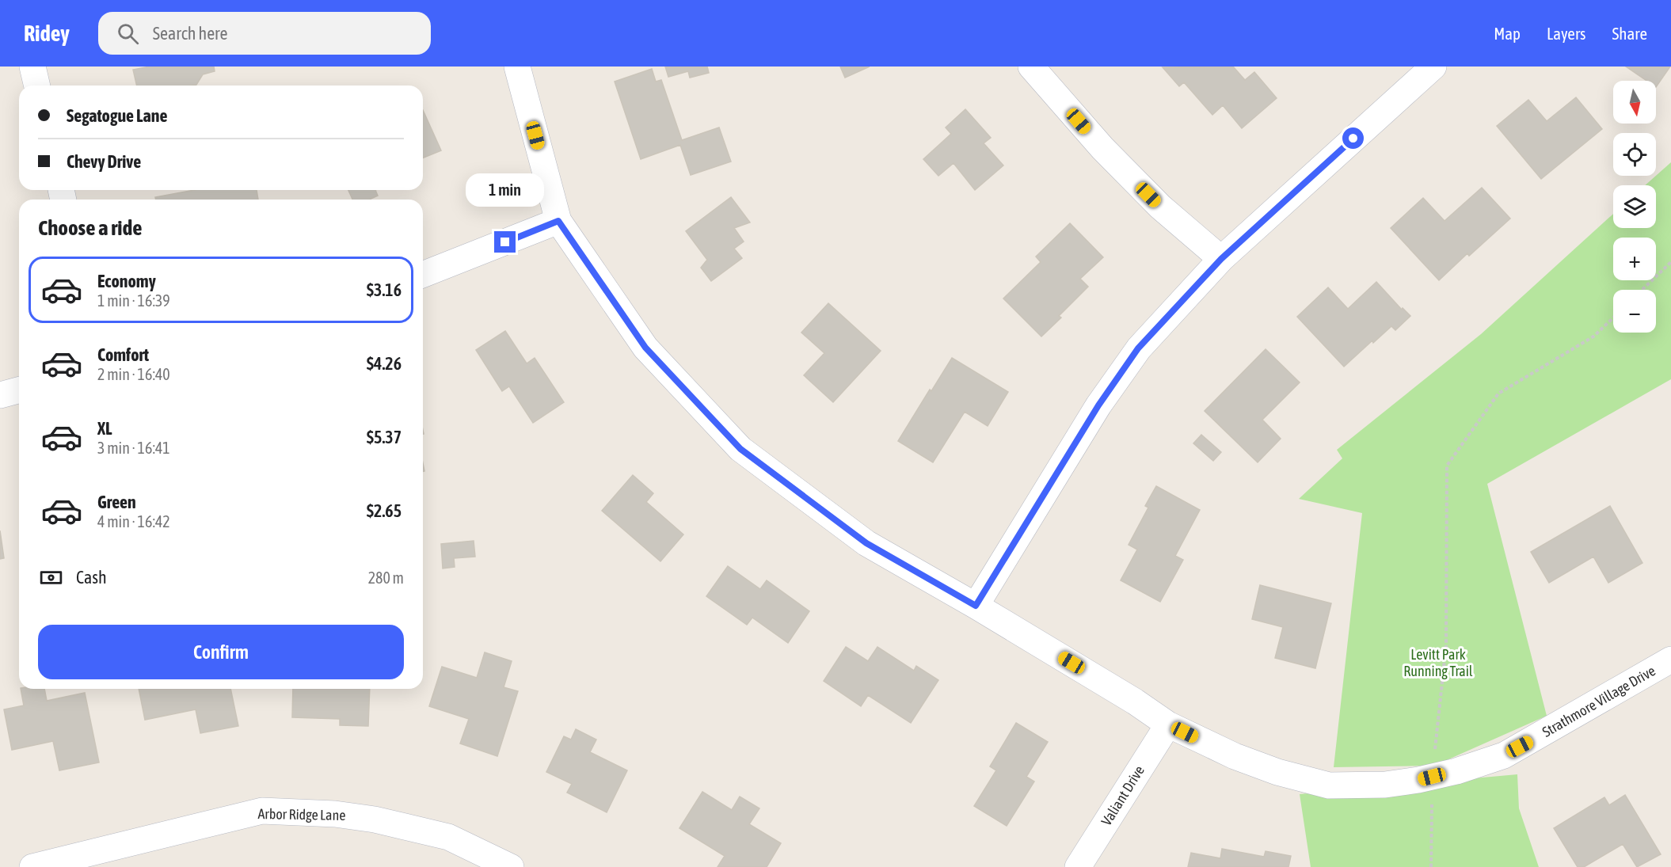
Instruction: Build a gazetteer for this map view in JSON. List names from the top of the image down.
{
  "streets": {
    "street": ["Strathmore Village Drive", "Valiant Drive", "Arbor Ridge Lane"]
  },
  "crossings": [
    ["Strathmore Village Drive", "Valiant Drive"]
  ],
  "parks": ["Levitt Park Running Trail"],
  "north": "bottom",
  "page": {
    "header": "Ridey",
    "search": "Search here",
    "nav": ["Map", "Layers", "Share"],
    "map_buttons": ["+", "−"],
    "banner": ["Segatogue Lane", "Chevy Drive"],
    "bubble": "1 min",
    "heading": "Choose a ride",
    "list": [
      {
        "name": "Economy",
        "note": "1 min · 16:39",
        "value": "$3.16"
      },
      {
        "name": "Comfort",
        "note": "2 min · 16:40",
        "value": "$4.26"
      },
      {
        "name": "XL",
        "note": "3 min · 16:41",
        "value": "$5.37"
      },
      {
        "name": "Green",
        "note": "4 min · 16:42",
        "value": "$2.65"
      }
    ],
    "pay": ["Cash", "280 m"],
    "buttons": "Confirm"
  }
}
